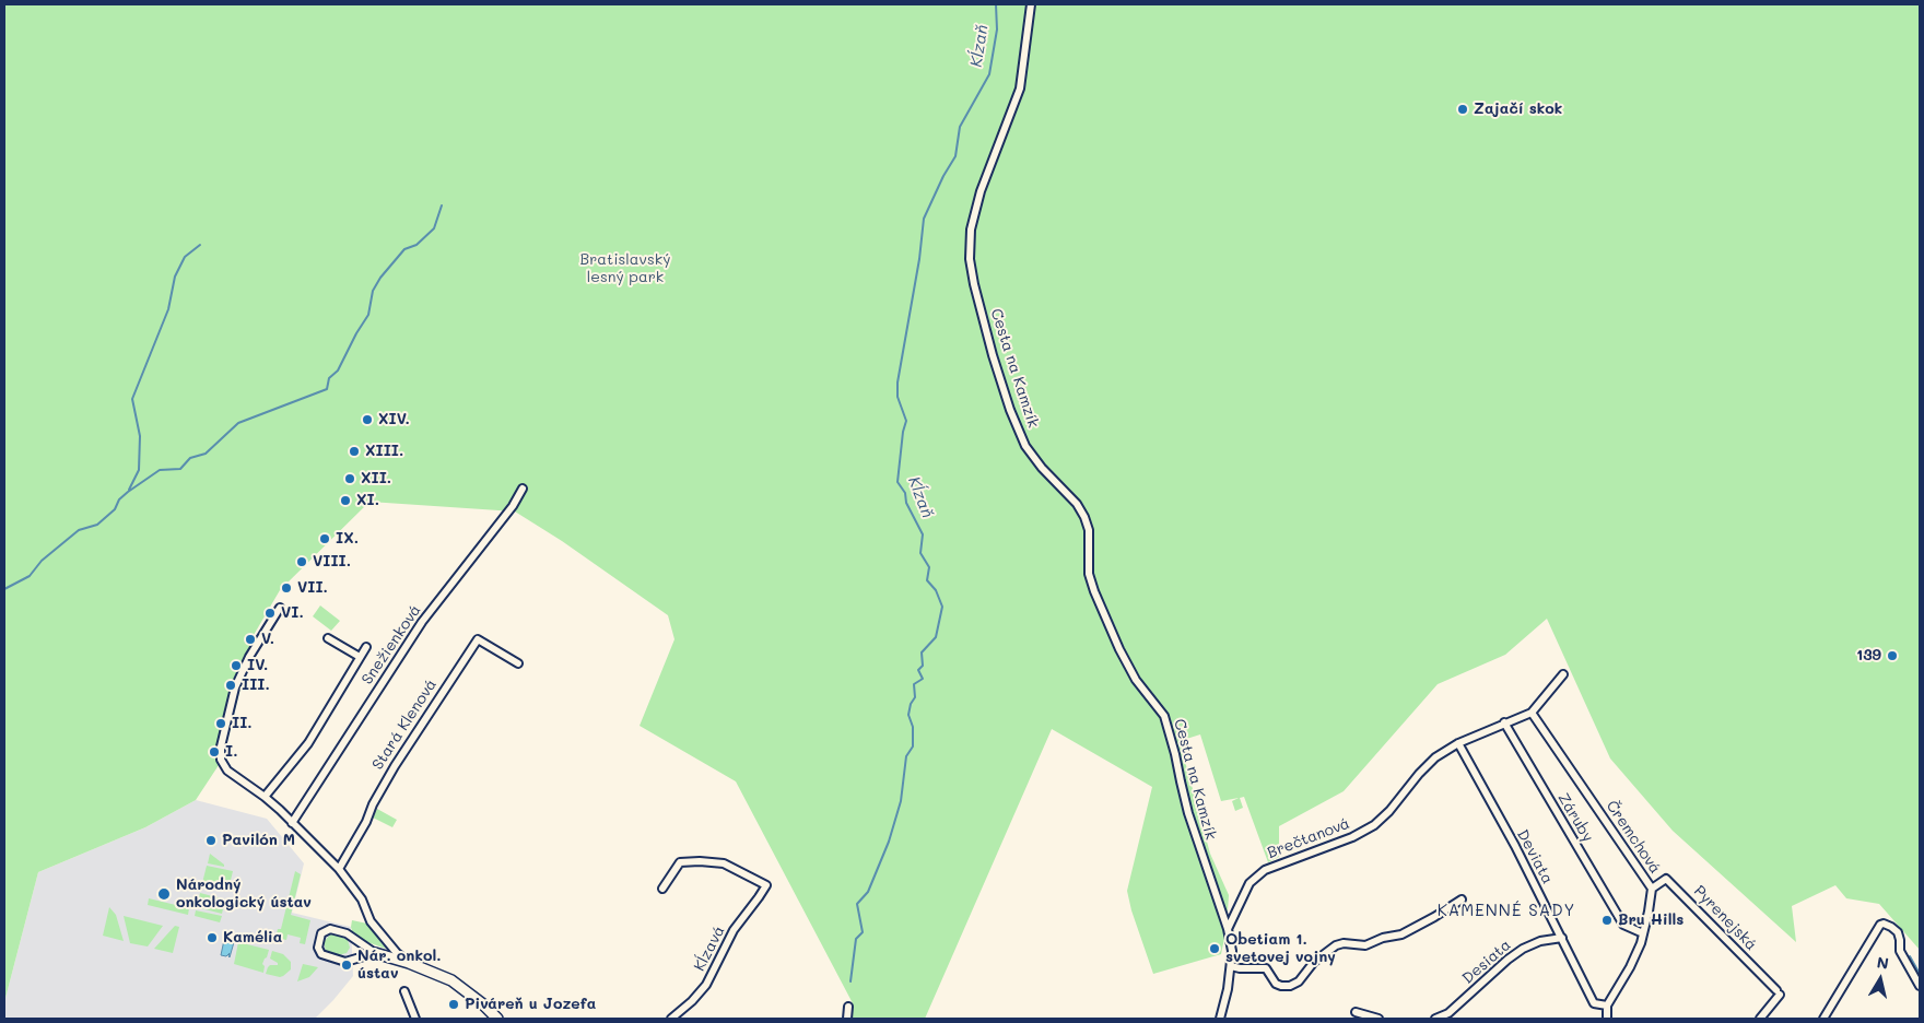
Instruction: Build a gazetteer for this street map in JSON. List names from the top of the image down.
{
  "streets": {
    "street": [
      "Cesta na Kamzík",
      "Snežienková",
      "Stará Klenová",
      "Záruby",
      "Čremchová",
      "Brečtanová",
      "Deviata",
      "Pyrenejská",
      "Kĺzavá",
      "Desiata"
    ]
  },
  "crossings": [
    ["Cesta na Kamzík", "Brečtanová"],
    ["Záruby", "Čremchová"],
    ["Záruby", "Brečtanová"],
    ["Čremchová", "Brečtanová"],
    ["Čremchová", "Deviata"],
    ["Čremchová", "Pyrenejská"],
    ["Brečtanová", "Deviata"],
    ["Deviata", "Desiata"]
  ],
  "districts": ["KAMENNÉ SADY"],
  "water": ["Kĺzaň"],
  "parks": ["Bratislavský lesný park"],
  "places": [
    "Zajačí skok",
    "XIV.",
    "XIII.",
    "XII.",
    "XI.",
    "IX.",
    "VIII.",
    "VII.",
    "VI.",
    "V.",
    "139",
    "IV.",
    "III.",
    "II.",
    "I.",
    "Pavilón M",
    "Národný onkologický ústav",
    "Bru Hills",
    "Kamélia",
    "Obetiam 1. svetovej vojny",
    "Nár. onkol. ústav",
    "Piváreň u Jozefa"
  ],
  "north": "top"
}
